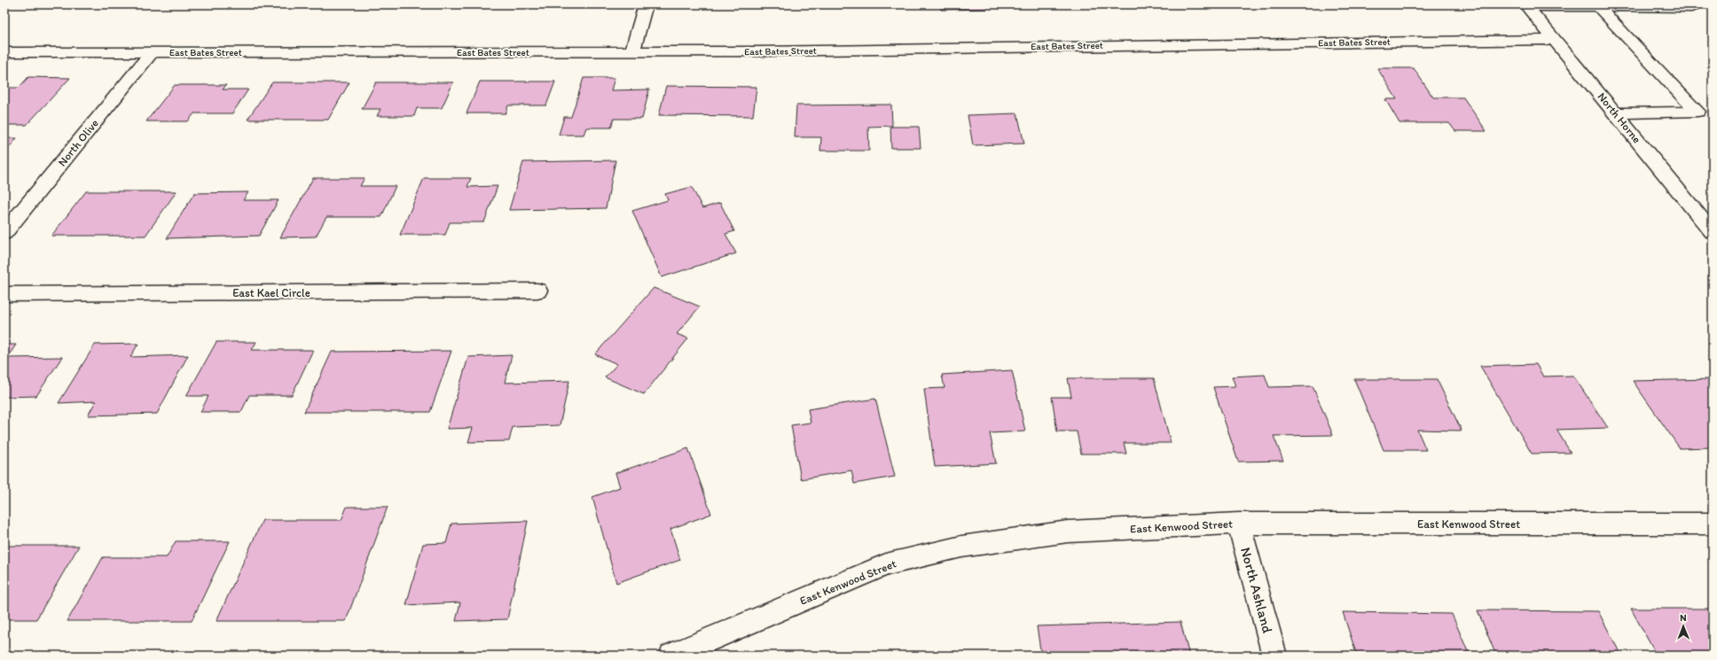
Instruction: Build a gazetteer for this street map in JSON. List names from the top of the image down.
{
  "streets": {
    "street": [
      "East Bates Street",
      "North Horne",
      "North Olive",
      "East Kael Circle",
      "East Kenwood Street",
      "North Ashland"
    ]
  },
  "crossings": [
    ["East Bates Street", "North Horne"],
    ["East Bates Street", "North Olive"],
    ["East Kenwood Street", "North Ashland"]
  ],
  "north": "top"
}
